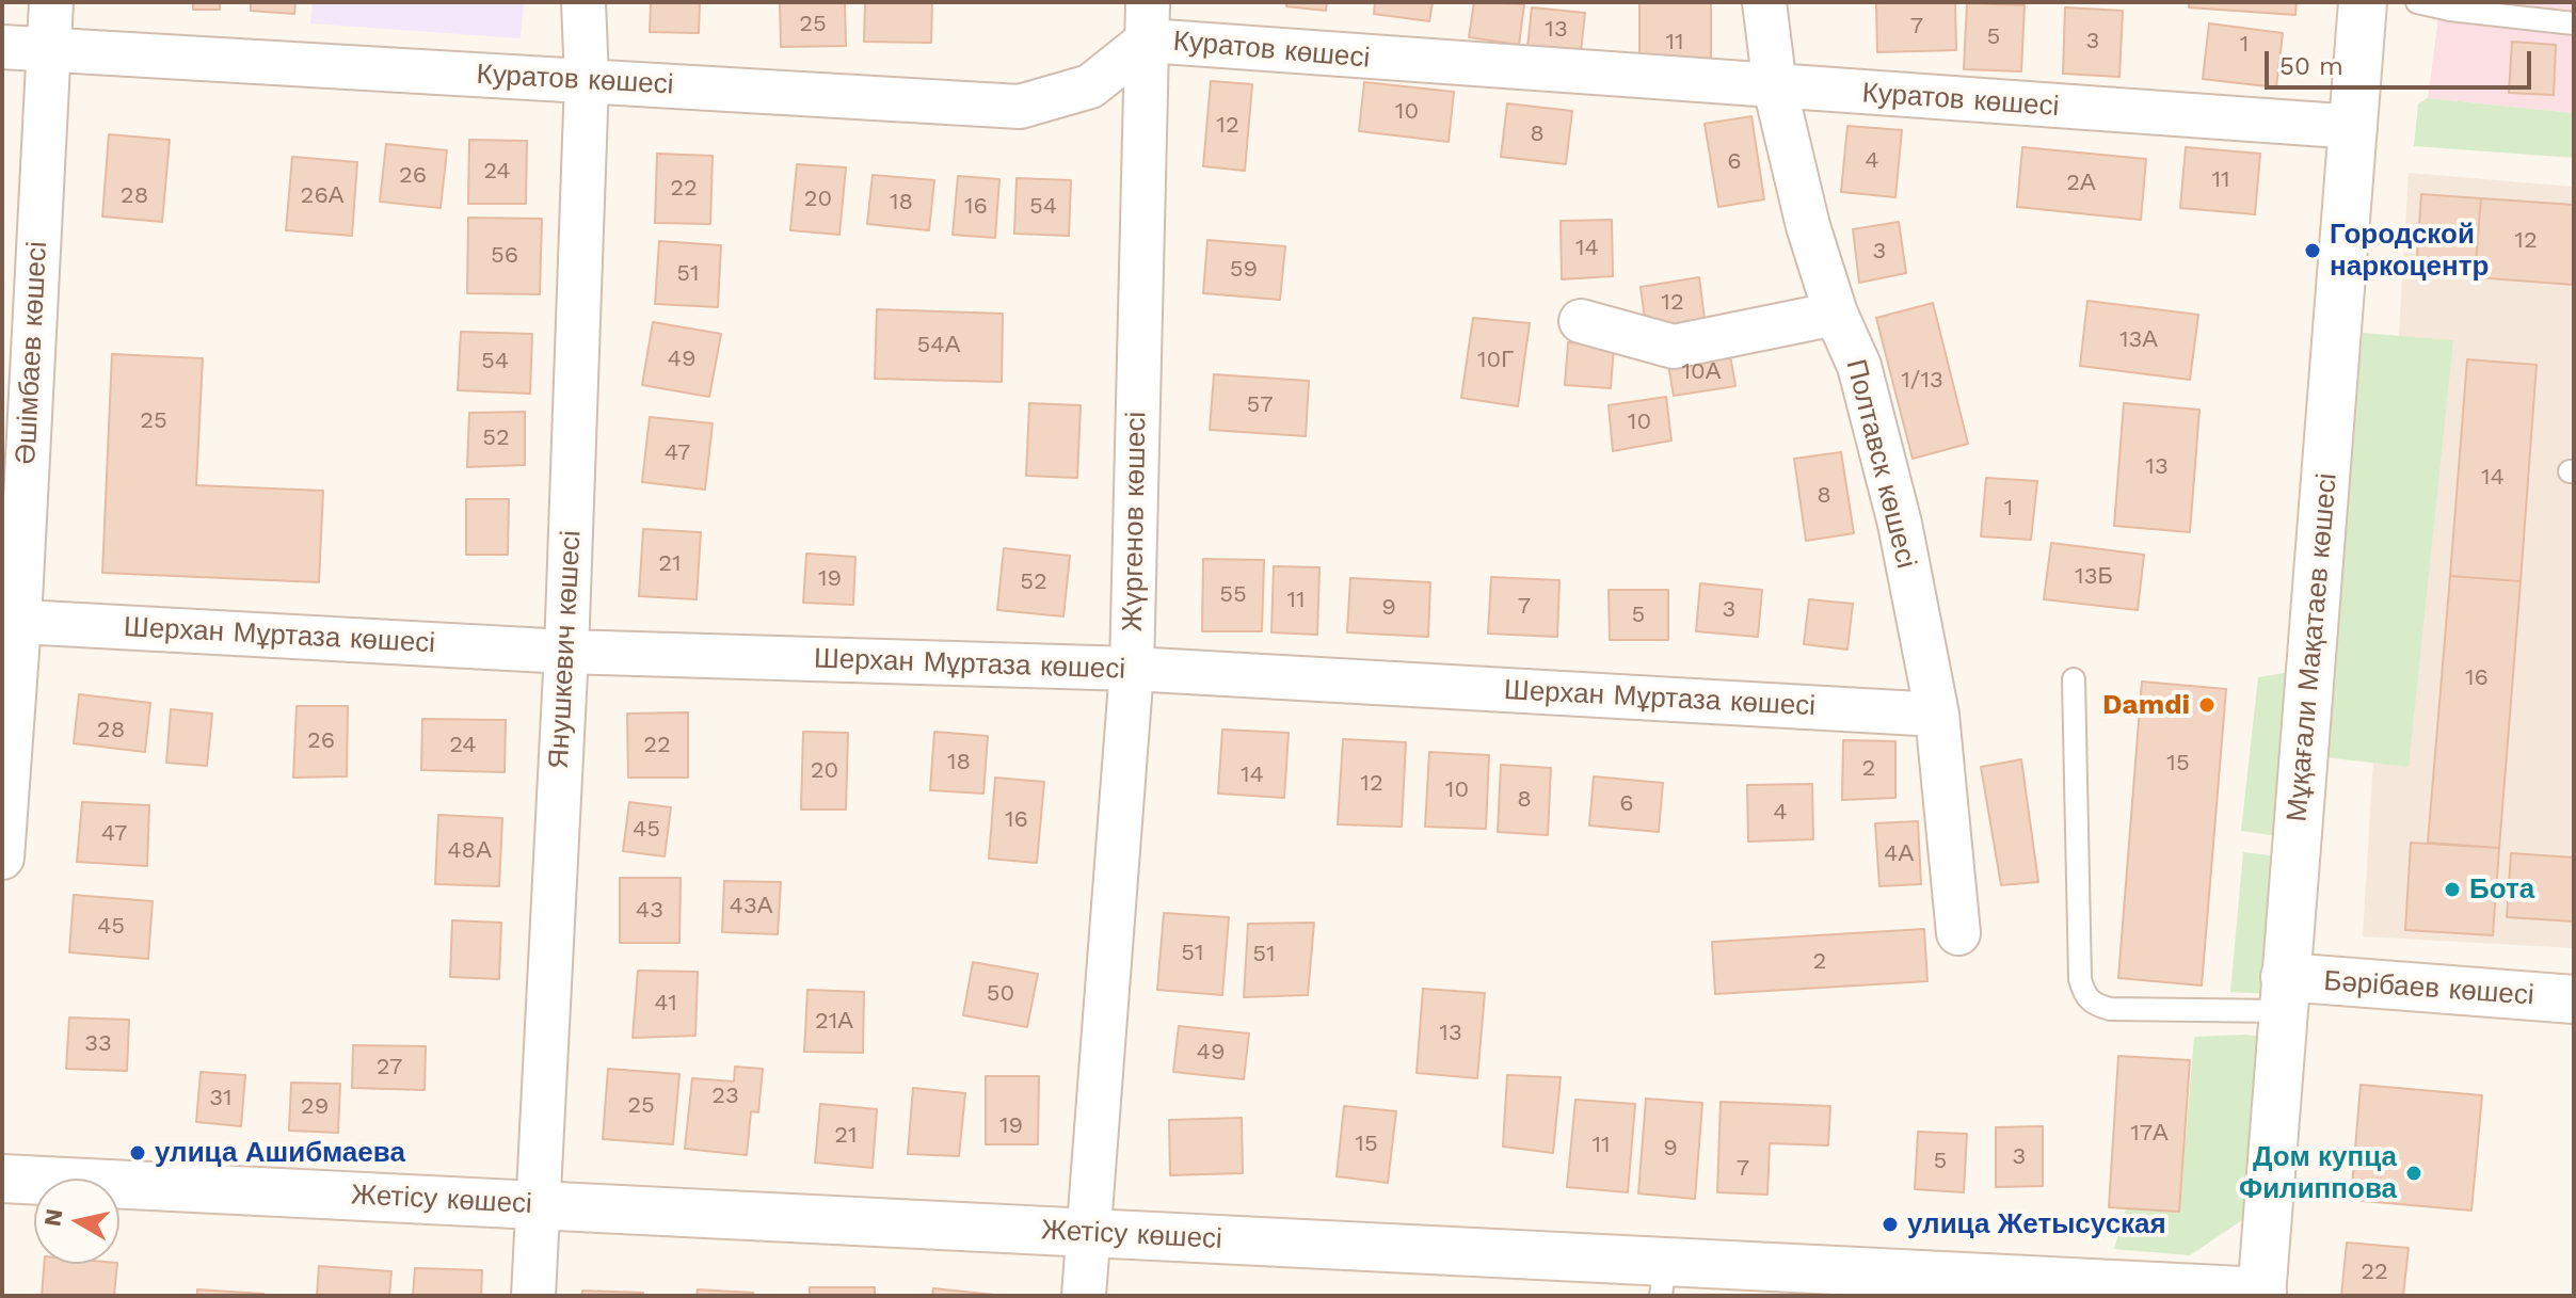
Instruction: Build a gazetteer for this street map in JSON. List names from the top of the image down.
{
  "streets": {
    "main road": ["Мұқағали Мақатаев көшесі", "Бәрібаев көшесі", "Жетісу көшесі"],
    "street": [
      "Куратов көшесі",
      "Әшімбаев көшесі",
      "Полтавск көшесі",
      "Жүргенов көшесі",
      "Шерхан Мұртаза көшесі",
      "Янушкевич көшесі"
    ]
  },
  "crossings": [
    ["Куратов көшесі", "Әшімбаев көшесі"],
    ["Куратов көшесі", "Полтавск көшесі"],
    ["Куратов көшесі", "Жүргенов көшесі"],
    ["Куратов көшесі", "Мұқағали Мақатаев көшесі"],
    ["Куратов көшесі", "Янушкевич көшесі"],
    ["Әшімбаев көшесі", "Шерхан Мұртаза көшесі"],
    ["Полтавск көшесі", "Шерхан Мұртаза көшесі"],
    ["Жүргенов көшесі", "Шерхан Мұртаза көшесі"],
    ["Жүргенов көшесі", "Жетісу көшесі"],
    ["Шерхан Мұртаза көшесі", "Янушкевич көшесі"],
    ["Мұқағали Мақатаев көшесі", "Бәрібаев көшесі"],
    ["Мұқағали Мақатаев көшесі", "Жетісу көшесі"],
    ["Янушкевич көшесі", "Жетісу көшесі"]
  ],
  "places": [
    "Городской наркоцентр",
    "Damdi",
    "Бота",
    "улица Ашибмаева",
    "Дом купца Филиппова",
    "улица Жетысуская"
  ],
  "house_numbers": [
    "25",
    "7",
    "13",
    "5",
    "3",
    "11",
    "1",
    "10",
    "12",
    "8",
    "4",
    "6",
    "24",
    "26",
    "11",
    "2А",
    "22",
    "28",
    "26А",
    "20",
    "18",
    "16",
    "54",
    "12",
    "14",
    "3",
    "56",
    "59",
    "51",
    "12",
    "13А",
    "54А",
    "49",
    "10Г",
    "54",
    "10А",
    "1/13",
    "57",
    "25",
    "10",
    "52",
    "47",
    "13",
    "14",
    "8",
    "1",
    "21",
    "13Б",
    "19",
    "52",
    "55",
    "11",
    "7",
    "9",
    "3",
    "5",
    "16",
    "28",
    "26",
    "24",
    "22",
    "18",
    "15",
    "2",
    "20",
    "14",
    "12",
    "10",
    "8",
    "6",
    "4",
    "16",
    "45",
    "47",
    "48А",
    "4А",
    "43А",
    "43",
    "45",
    "51",
    "51",
    "2",
    "50",
    "41",
    "21А",
    "13",
    "33",
    "49",
    "27",
    "23",
    "31",
    "25",
    "29",
    "19",
    "17А",
    "21",
    "15",
    "11",
    "9",
    "3",
    "5",
    "7",
    "22"
  ],
  "scale_bar": "50 m",
  "north": "left"
}
